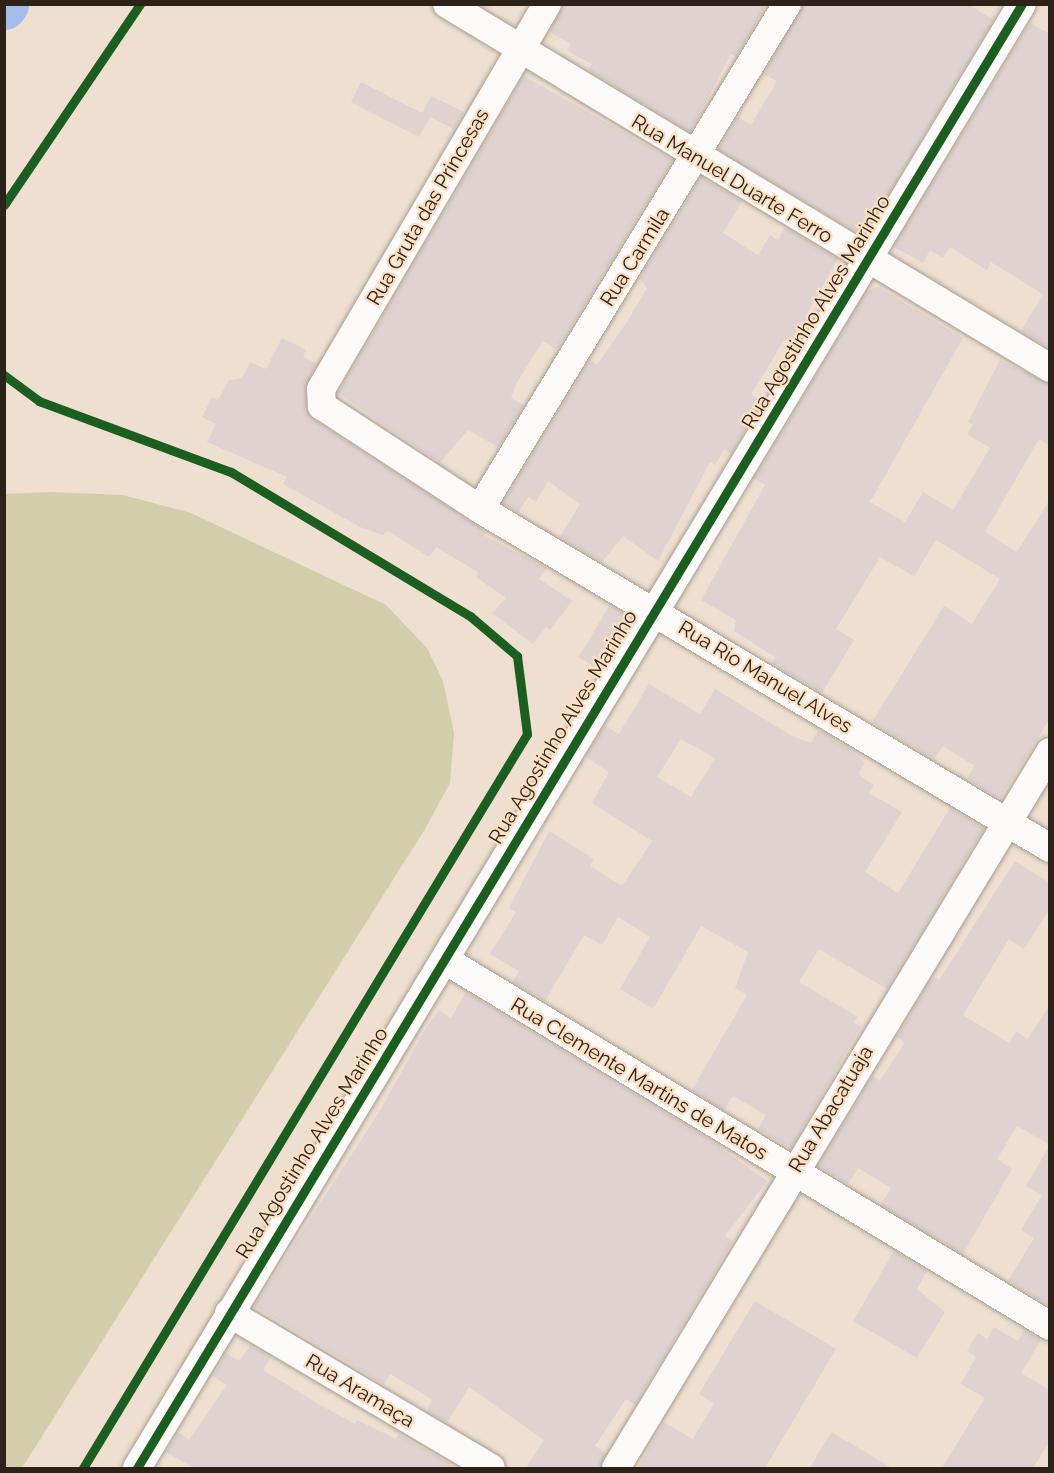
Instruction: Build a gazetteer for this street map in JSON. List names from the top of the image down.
{
  "streets": {
    "street": [
      "Rua Manuel Duarte Ferro",
      "Rua Gruta das Princesas",
      "Rua Carmila",
      "Rua Agostinho Alves Marinho",
      "Rua Rio Manuel Alves",
      "Rua Clemente Martins de Matos",
      "Rua Abacatuaja",
      "Rua Aramaça"
    ]
  },
  "crossings": [
    ["Rua Manuel Duarte Ferro", "Rua Gruta das Princesas"],
    ["Rua Manuel Duarte Ferro", "Rua Carmila"],
    ["Rua Manuel Duarte Ferro", "Rua Agostinho Alves Marinho"],
    ["Rua Gruta das Princesas", "Rua Rio Manuel Alves"],
    ["Rua Carmila", "Rua Rio Manuel Alves"],
    ["Rua Agostinho Alves Marinho", "Rua Rio Manuel Alves"],
    ["Rua Agostinho Alves Marinho", "Rua Clemente Martins de Matos"],
    ["Rua Agostinho Alves Marinho", "Rua Aramaça"],
    ["Rua Rio Manuel Alves", "Rua Abacatuaja"],
    ["Rua Clemente Martins de Matos", "Rua Abacatuaja"]
  ]
}
